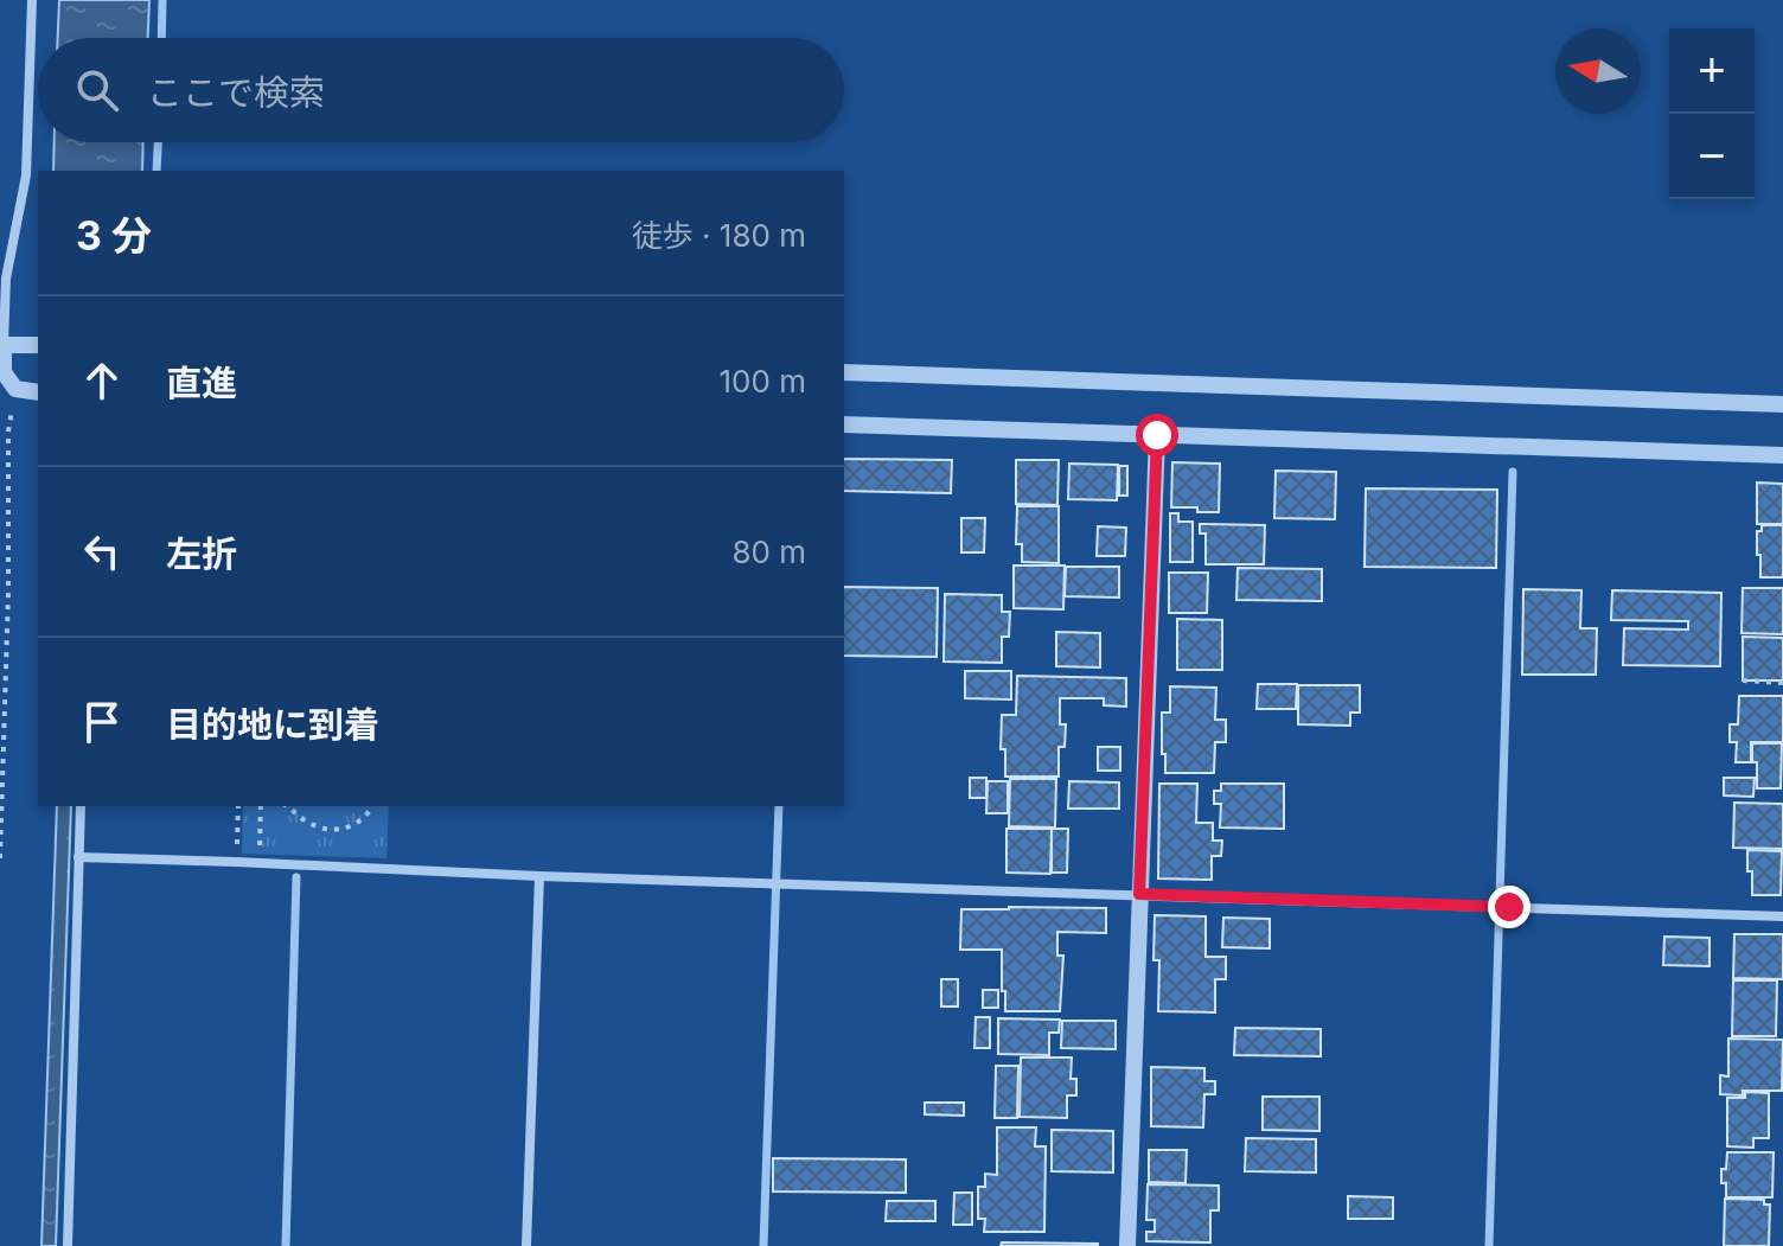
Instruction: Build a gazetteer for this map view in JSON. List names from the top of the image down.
{
  "north": "left",
  "page": {
    "map_buttons": ["+", "−"],
    "search": "ここで検索",
    "heading": ["3 分", "徒歩 · 180 m"],
    "list": [
      ["直進", "100 m"],
      ["左折", "80 m"],
      "目的地に到着"
    ]
  }
}
